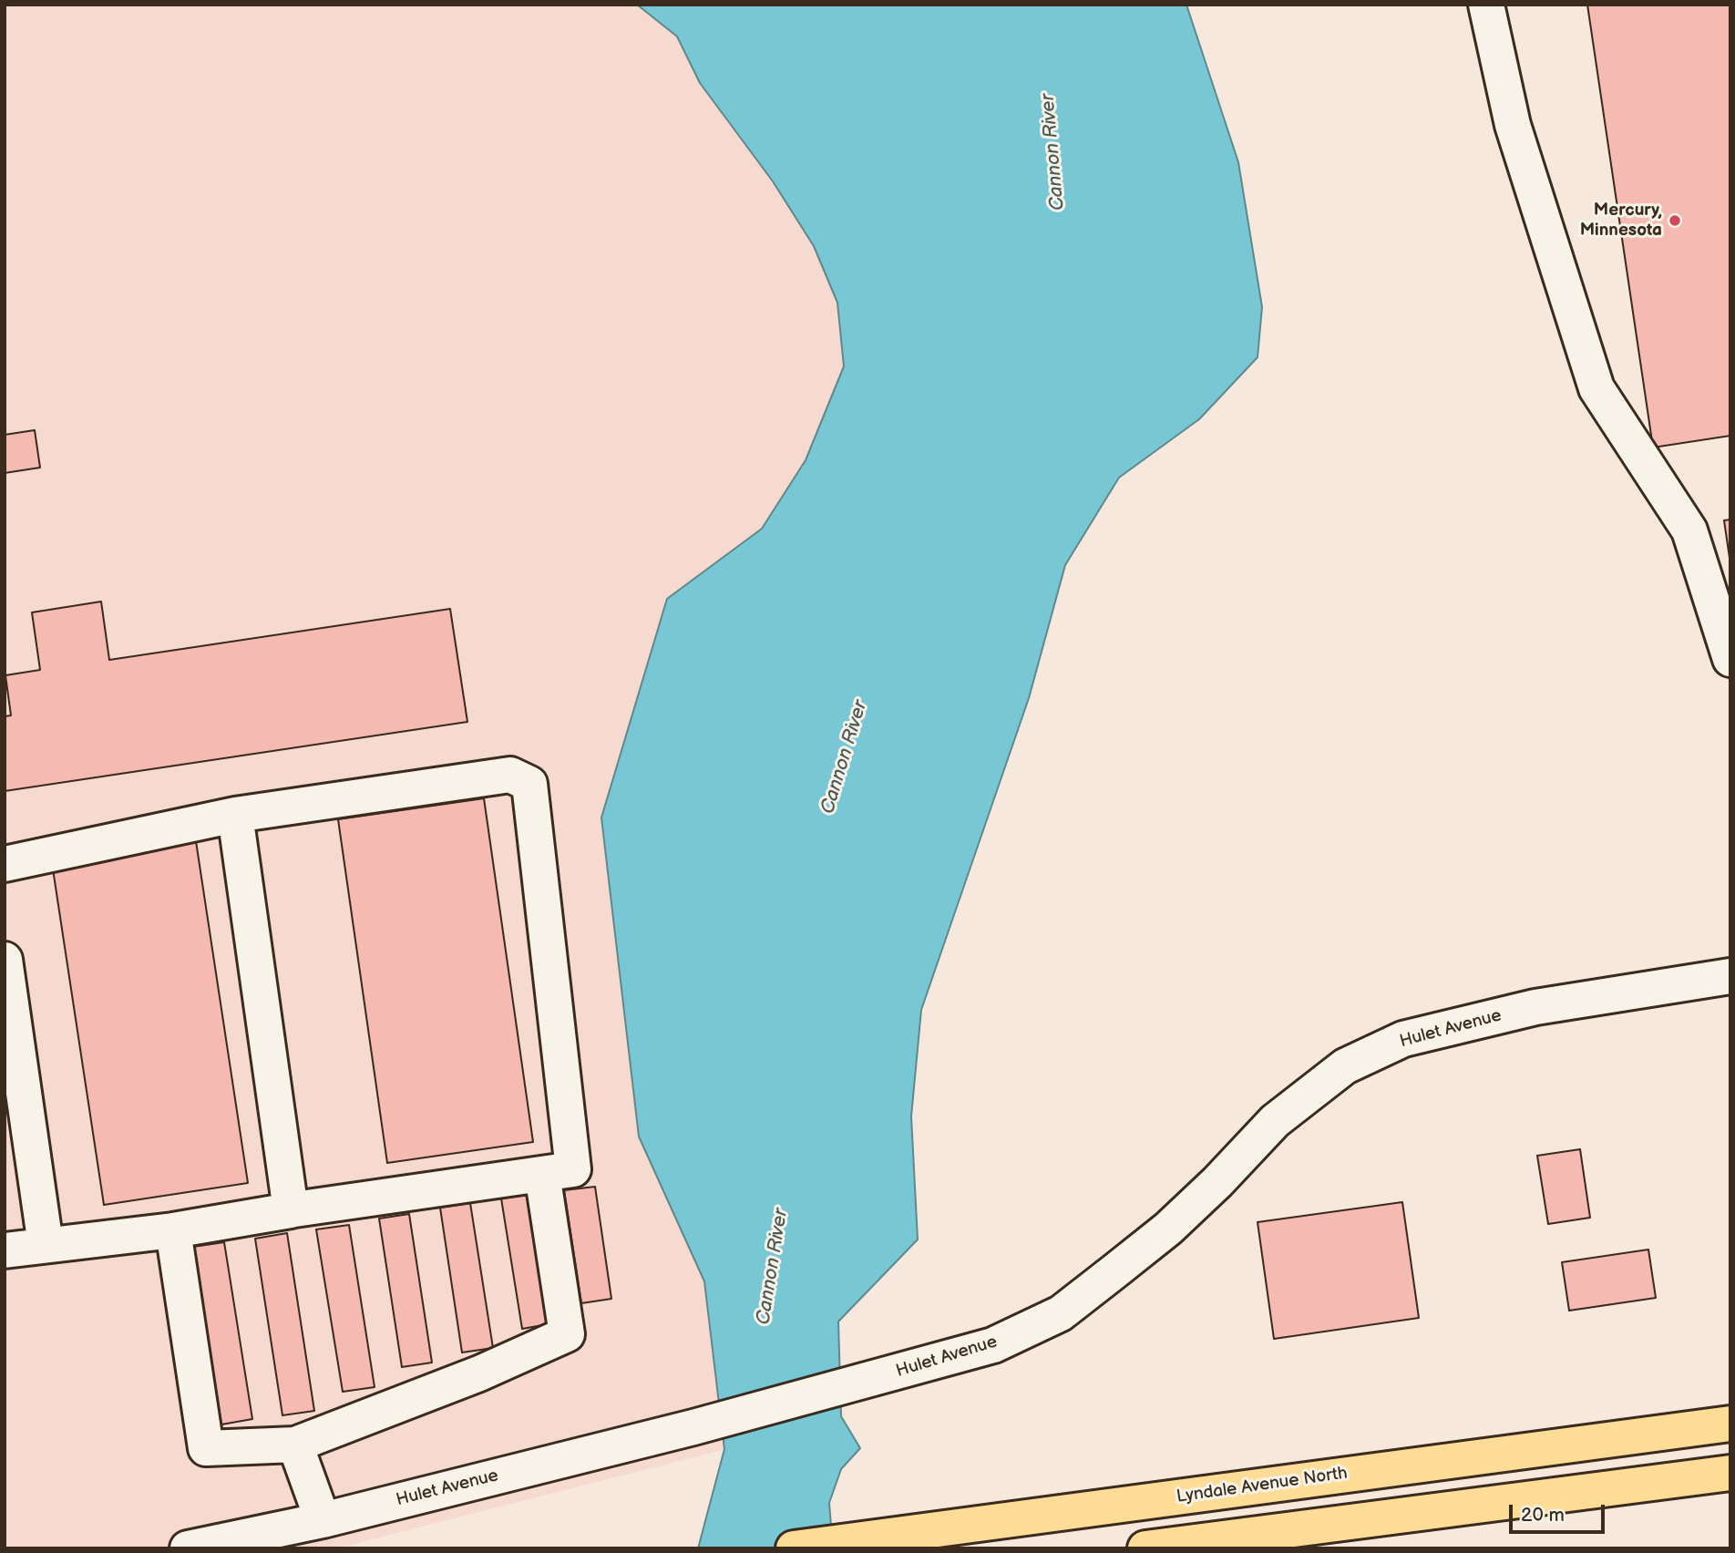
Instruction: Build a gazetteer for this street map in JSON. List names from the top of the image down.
{
  "streets": {
    "highway": ["Lyndale Avenue North"],
    "street": ["Hulet Avenue"]
  },
  "water": ["Cannon River"],
  "places": ["Mercury, Minnesota"],
  "scale_bar": "20 m"
}
